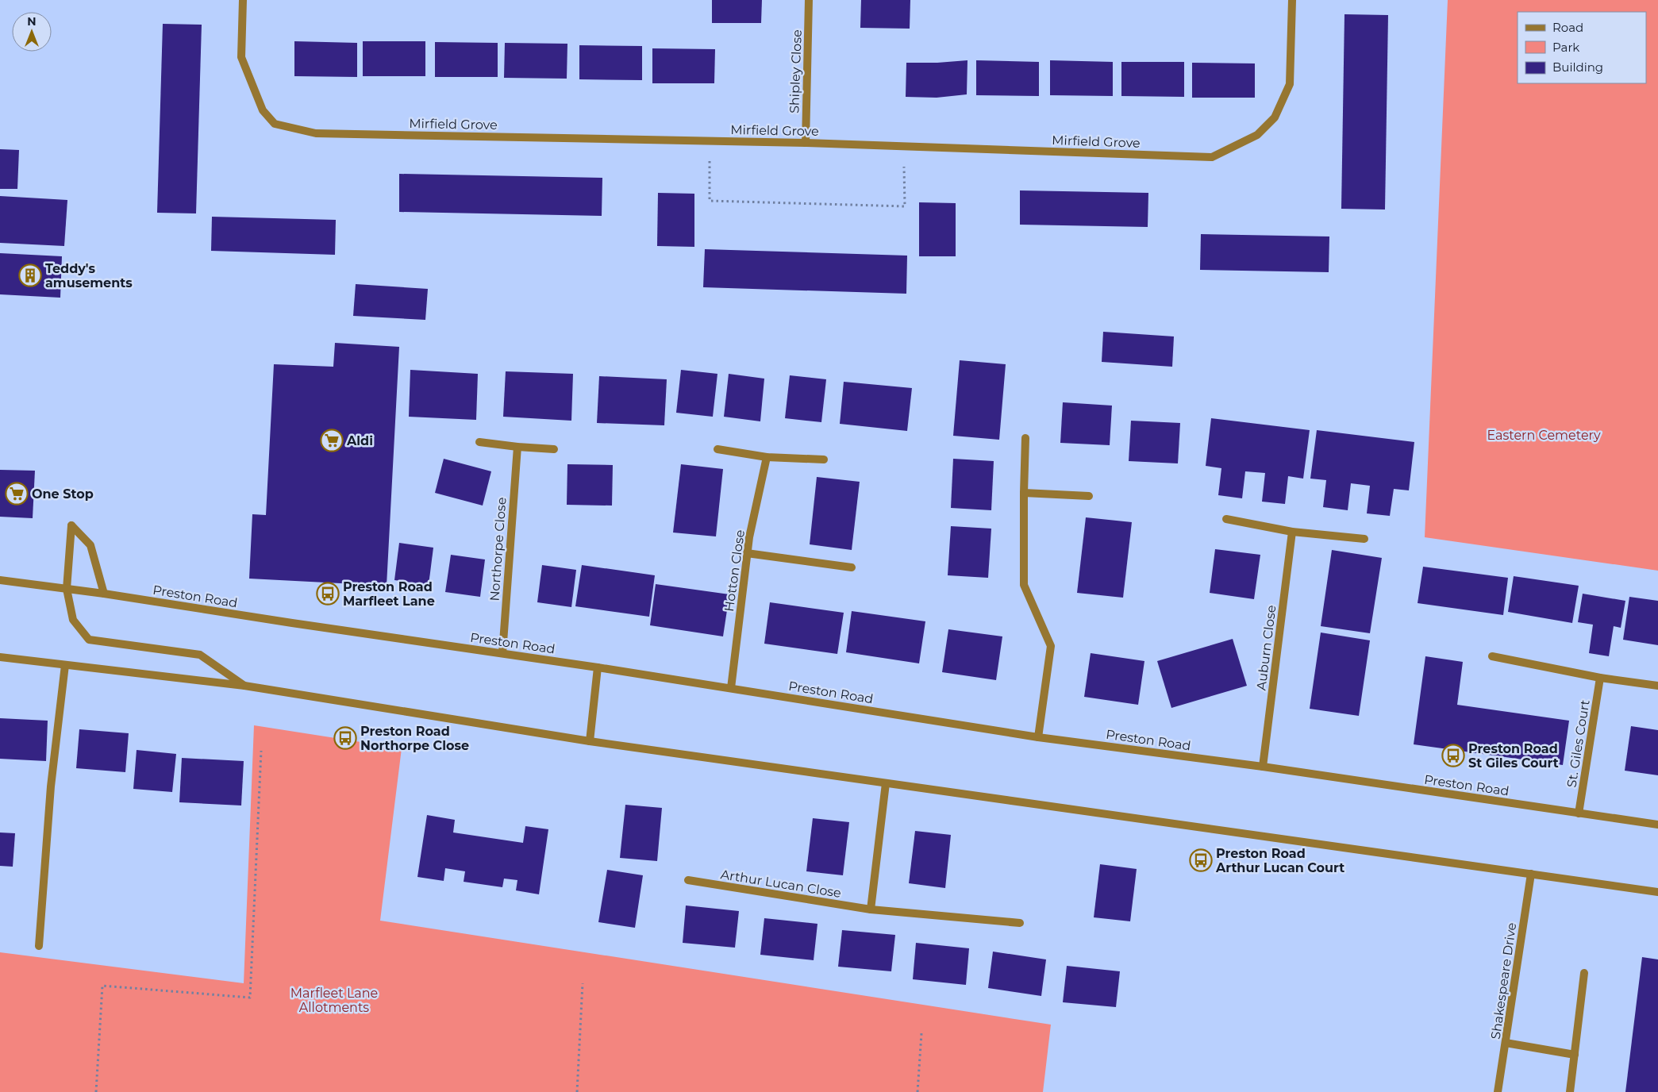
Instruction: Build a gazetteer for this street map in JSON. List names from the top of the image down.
{
  "streets": {
    "street": [
      "Shipley Close",
      "Mirfield Grove",
      "Northorpe Close",
      "Hotton Close",
      "Preston Road",
      "Auburn Close",
      "St. Giles Court",
      "Arthur Lucan Close",
      "Shakespeare Drive"
    ]
  },
  "crossings": [
    ["Shipley Close", "Mirfield Grove"],
    ["Northorpe Close", "Preston Road"],
    ["Hotton Close", "Preston Road"],
    ["Preston Road", "Auburn Close"],
    ["Preston Road", "St. Giles Court"]
  ],
  "parks": ["Eastern Cemetery", "Marfleet Lane Allotments"],
  "places": {
    "building": ["Teddy's amusements"],
    "supermarket": ["Aldi", "One Stop"],
    "bus stop": [
      "Preston Road Marfleet Lane",
      "Preston Road Northorpe Close",
      "Preston Road St Giles Court",
      "Preston Road Arthur Lucan Court"
    ]
  },
  "legend": ["Road", "Park", "Building"],
  "north": "top"
}
